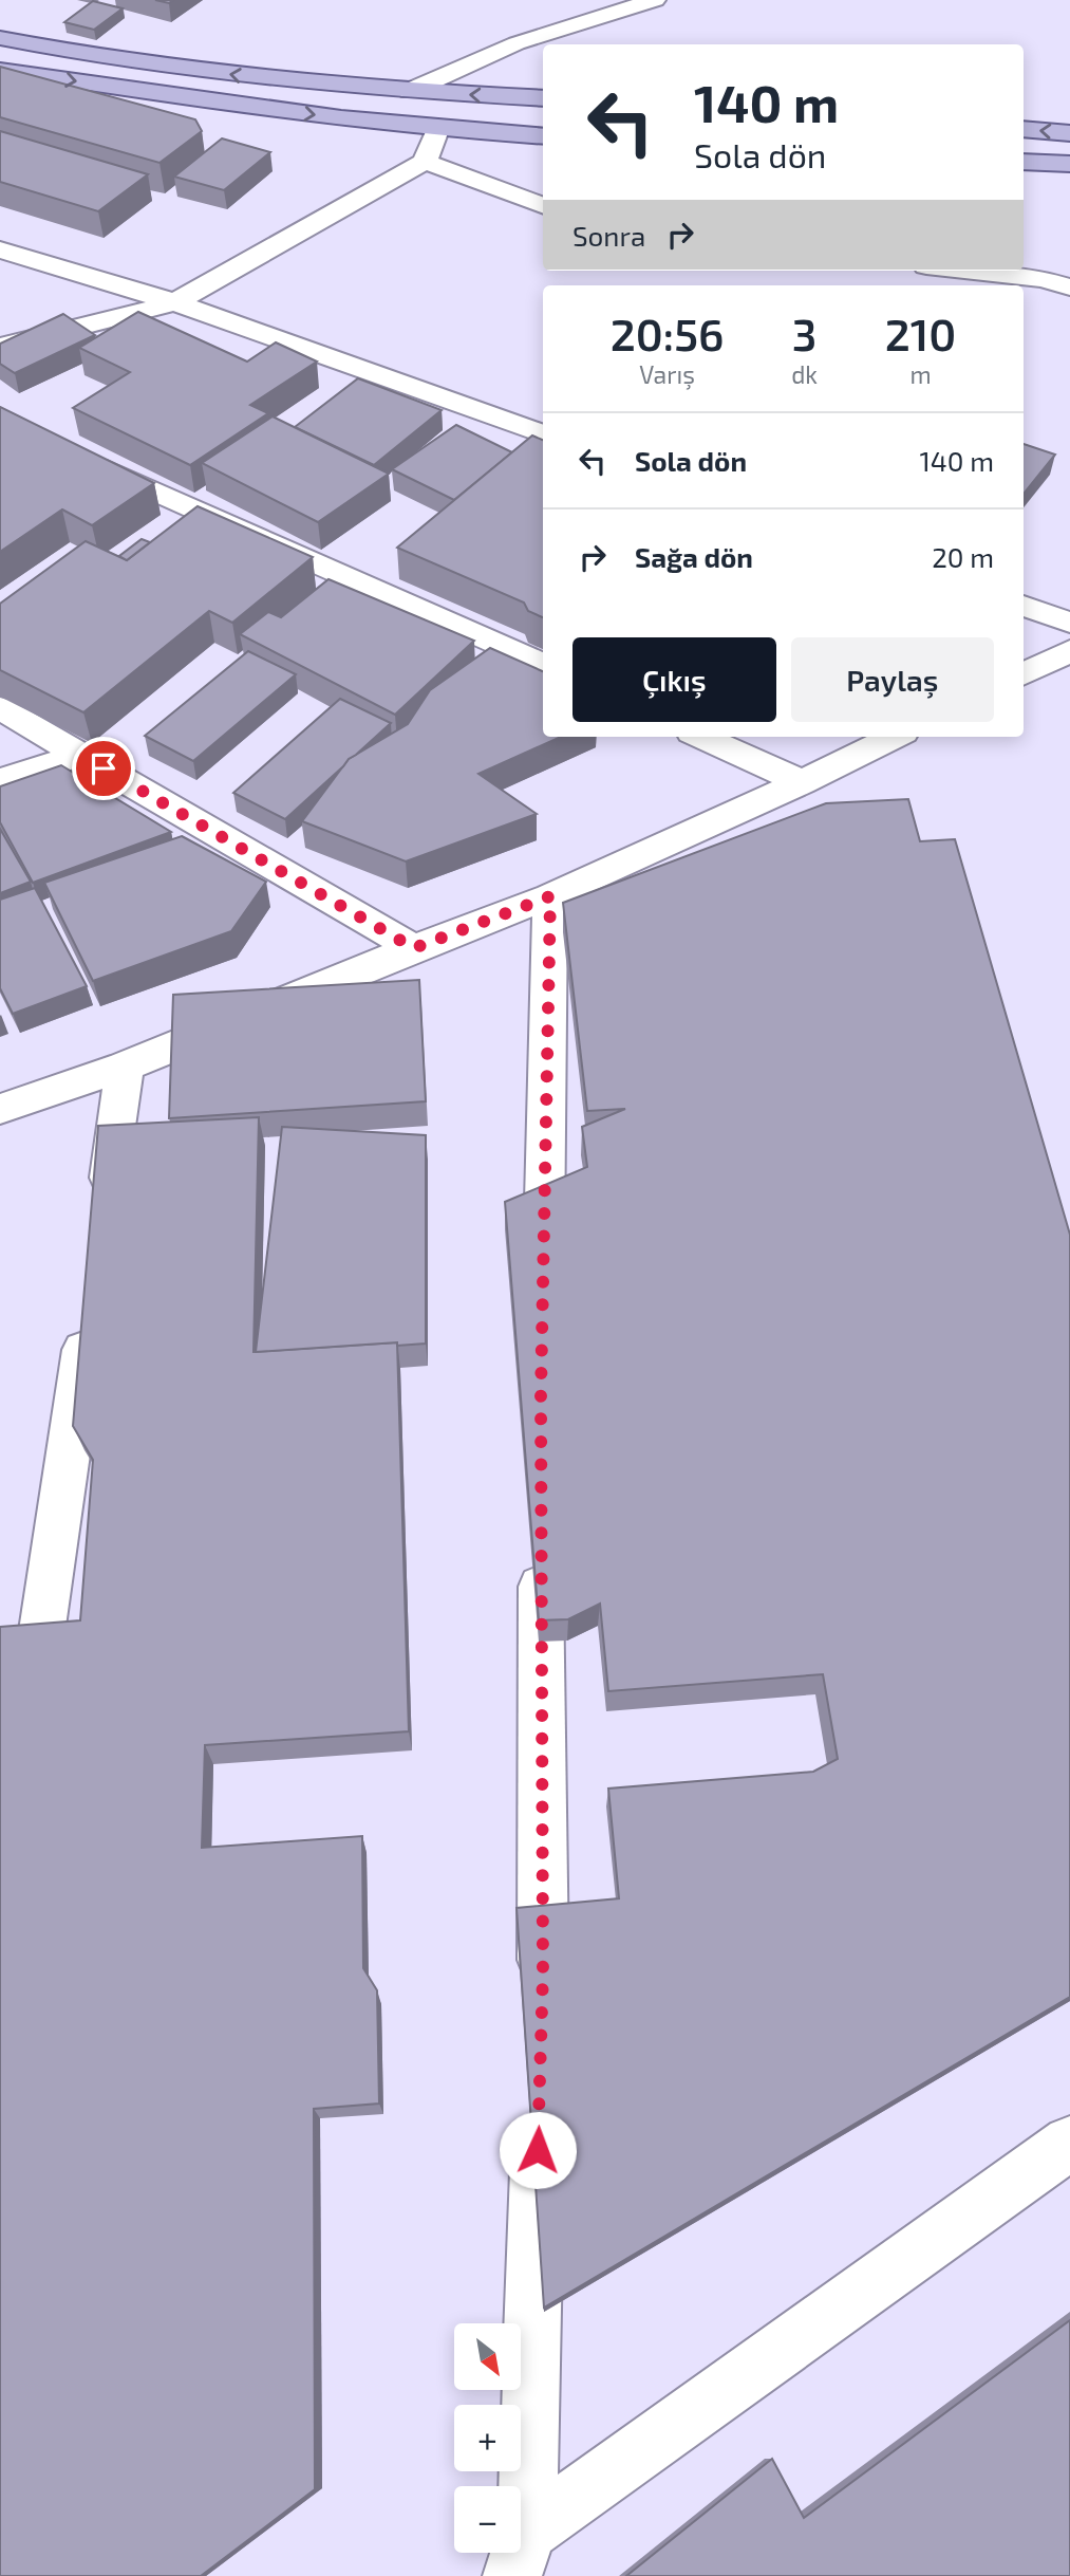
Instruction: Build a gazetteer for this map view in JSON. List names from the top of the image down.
{
  "north": "bottom right",
  "page": {
    "turn": ["140 m", "Sola dön"],
    "then": "Sonra",
    "eta": [
      "20:56",
      "Varış",
      "3",
      "dk",
      "210",
      "m"
    ],
    "list": [
      {
        "name": "Sola dön",
        "value": "140 m"
      },
      {
        "name": "Sağa dön",
        "value": "20 m"
      }
    ],
    "buttons": ["Çıkış", "Paylaş"],
    "map_buttons": ["+", "−"]
  }
}
